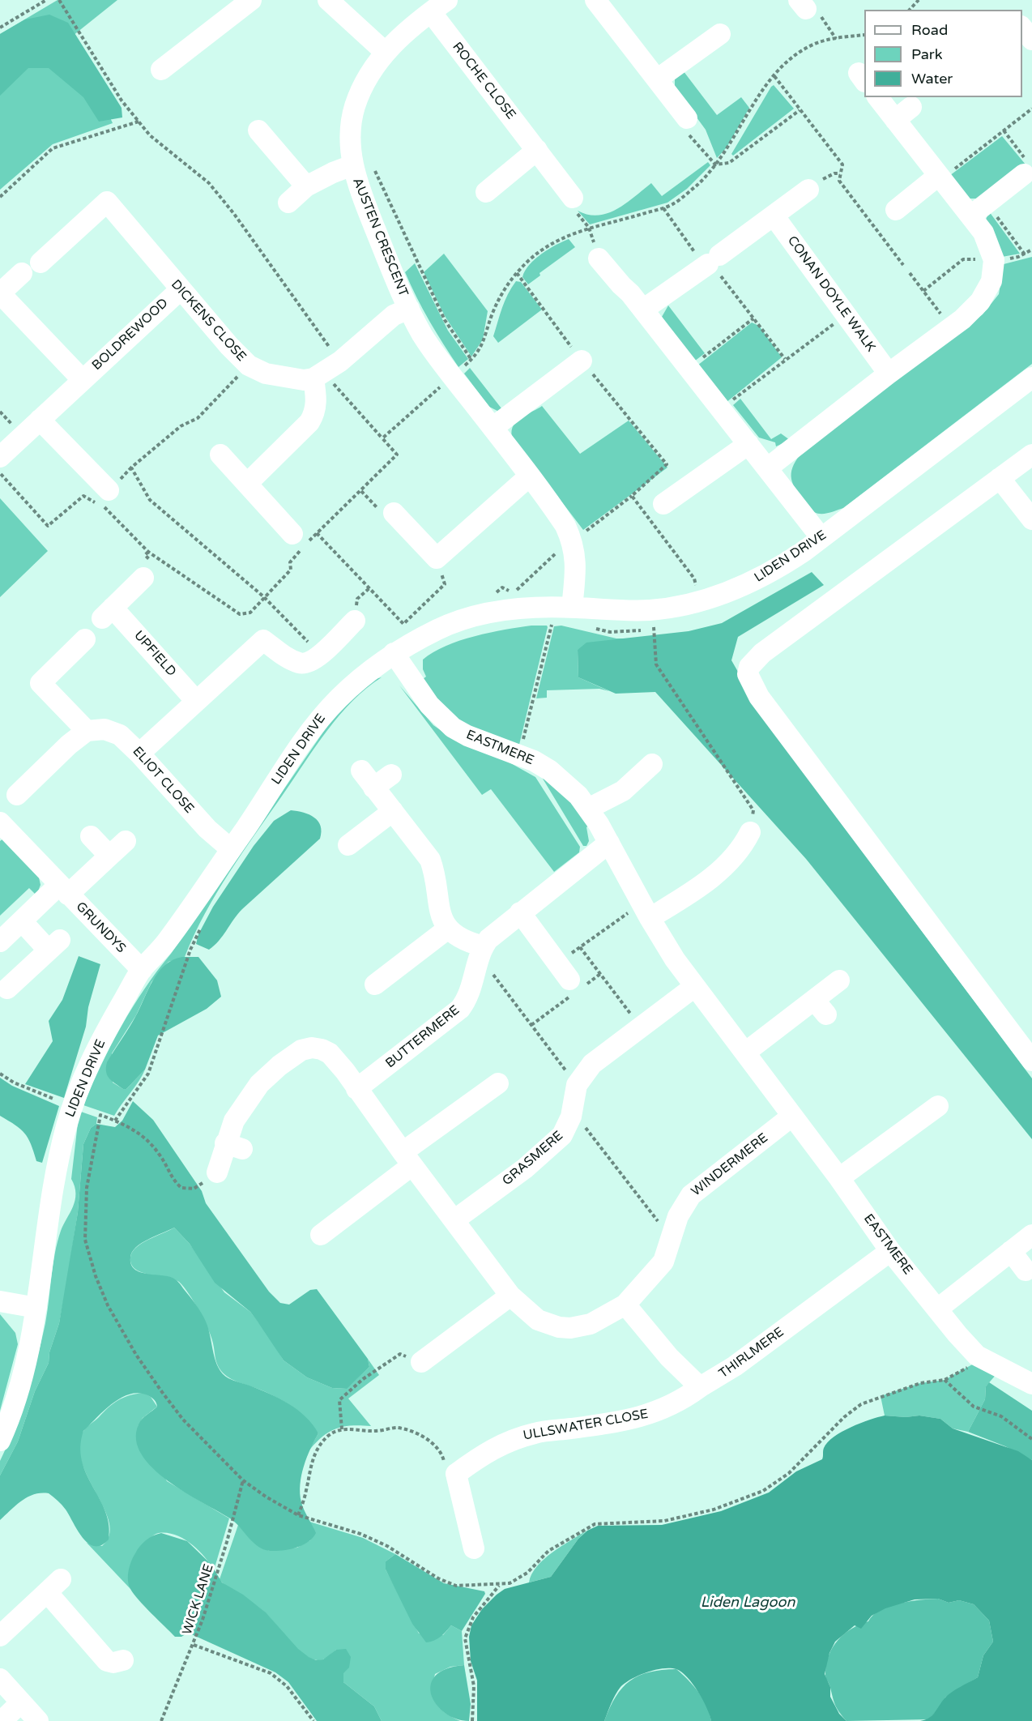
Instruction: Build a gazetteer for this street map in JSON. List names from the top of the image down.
{
  "streets": {
    "street": [
      "ROCHE CLOSE",
      "AUSTEN CRESCENT",
      "CONAN DOYLE WALK",
      "DICKENS CLOSE",
      "BOLDREWOOD",
      "LIDEN DRIVE",
      "UPFIELD",
      "EASTMERE",
      "ELIOT CLOSE",
      "GRUNDYS",
      "BUTTERMERE",
      "GRASMERE",
      "WINDERMERE",
      "THIRLMERE",
      "ULLSWATER CLOSE"
    ],
    "path": ["WICK LANE"]
  },
  "crossings": [
    ["ROCHE CLOSE", "AUSTEN CRESCENT"],
    ["AUSTEN CRESCENT", "LIDEN DRIVE"],
    ["DICKENS CLOSE", "BOLDREWOOD"],
    ["LIDEN DRIVE", "EASTMERE"],
    ["LIDEN DRIVE", "ELIOT CLOSE"],
    ["LIDEN DRIVE", "GRUNDYS"],
    ["EASTMERE", "BUTTERMERE"],
    ["EASTMERE", "GRASMERE"],
    ["EASTMERE", "WINDERMERE"],
    ["EASTMERE", "THIRLMERE"],
    ["BUTTERMERE", "WINDERMERE"],
    ["GRASMERE", "WINDERMERE"],
    ["THIRLMERE", "ULLSWATER CLOSE"]
  ],
  "water": ["Liden Lagoon"],
  "legend": ["Road", "Park", "Water"]
}
